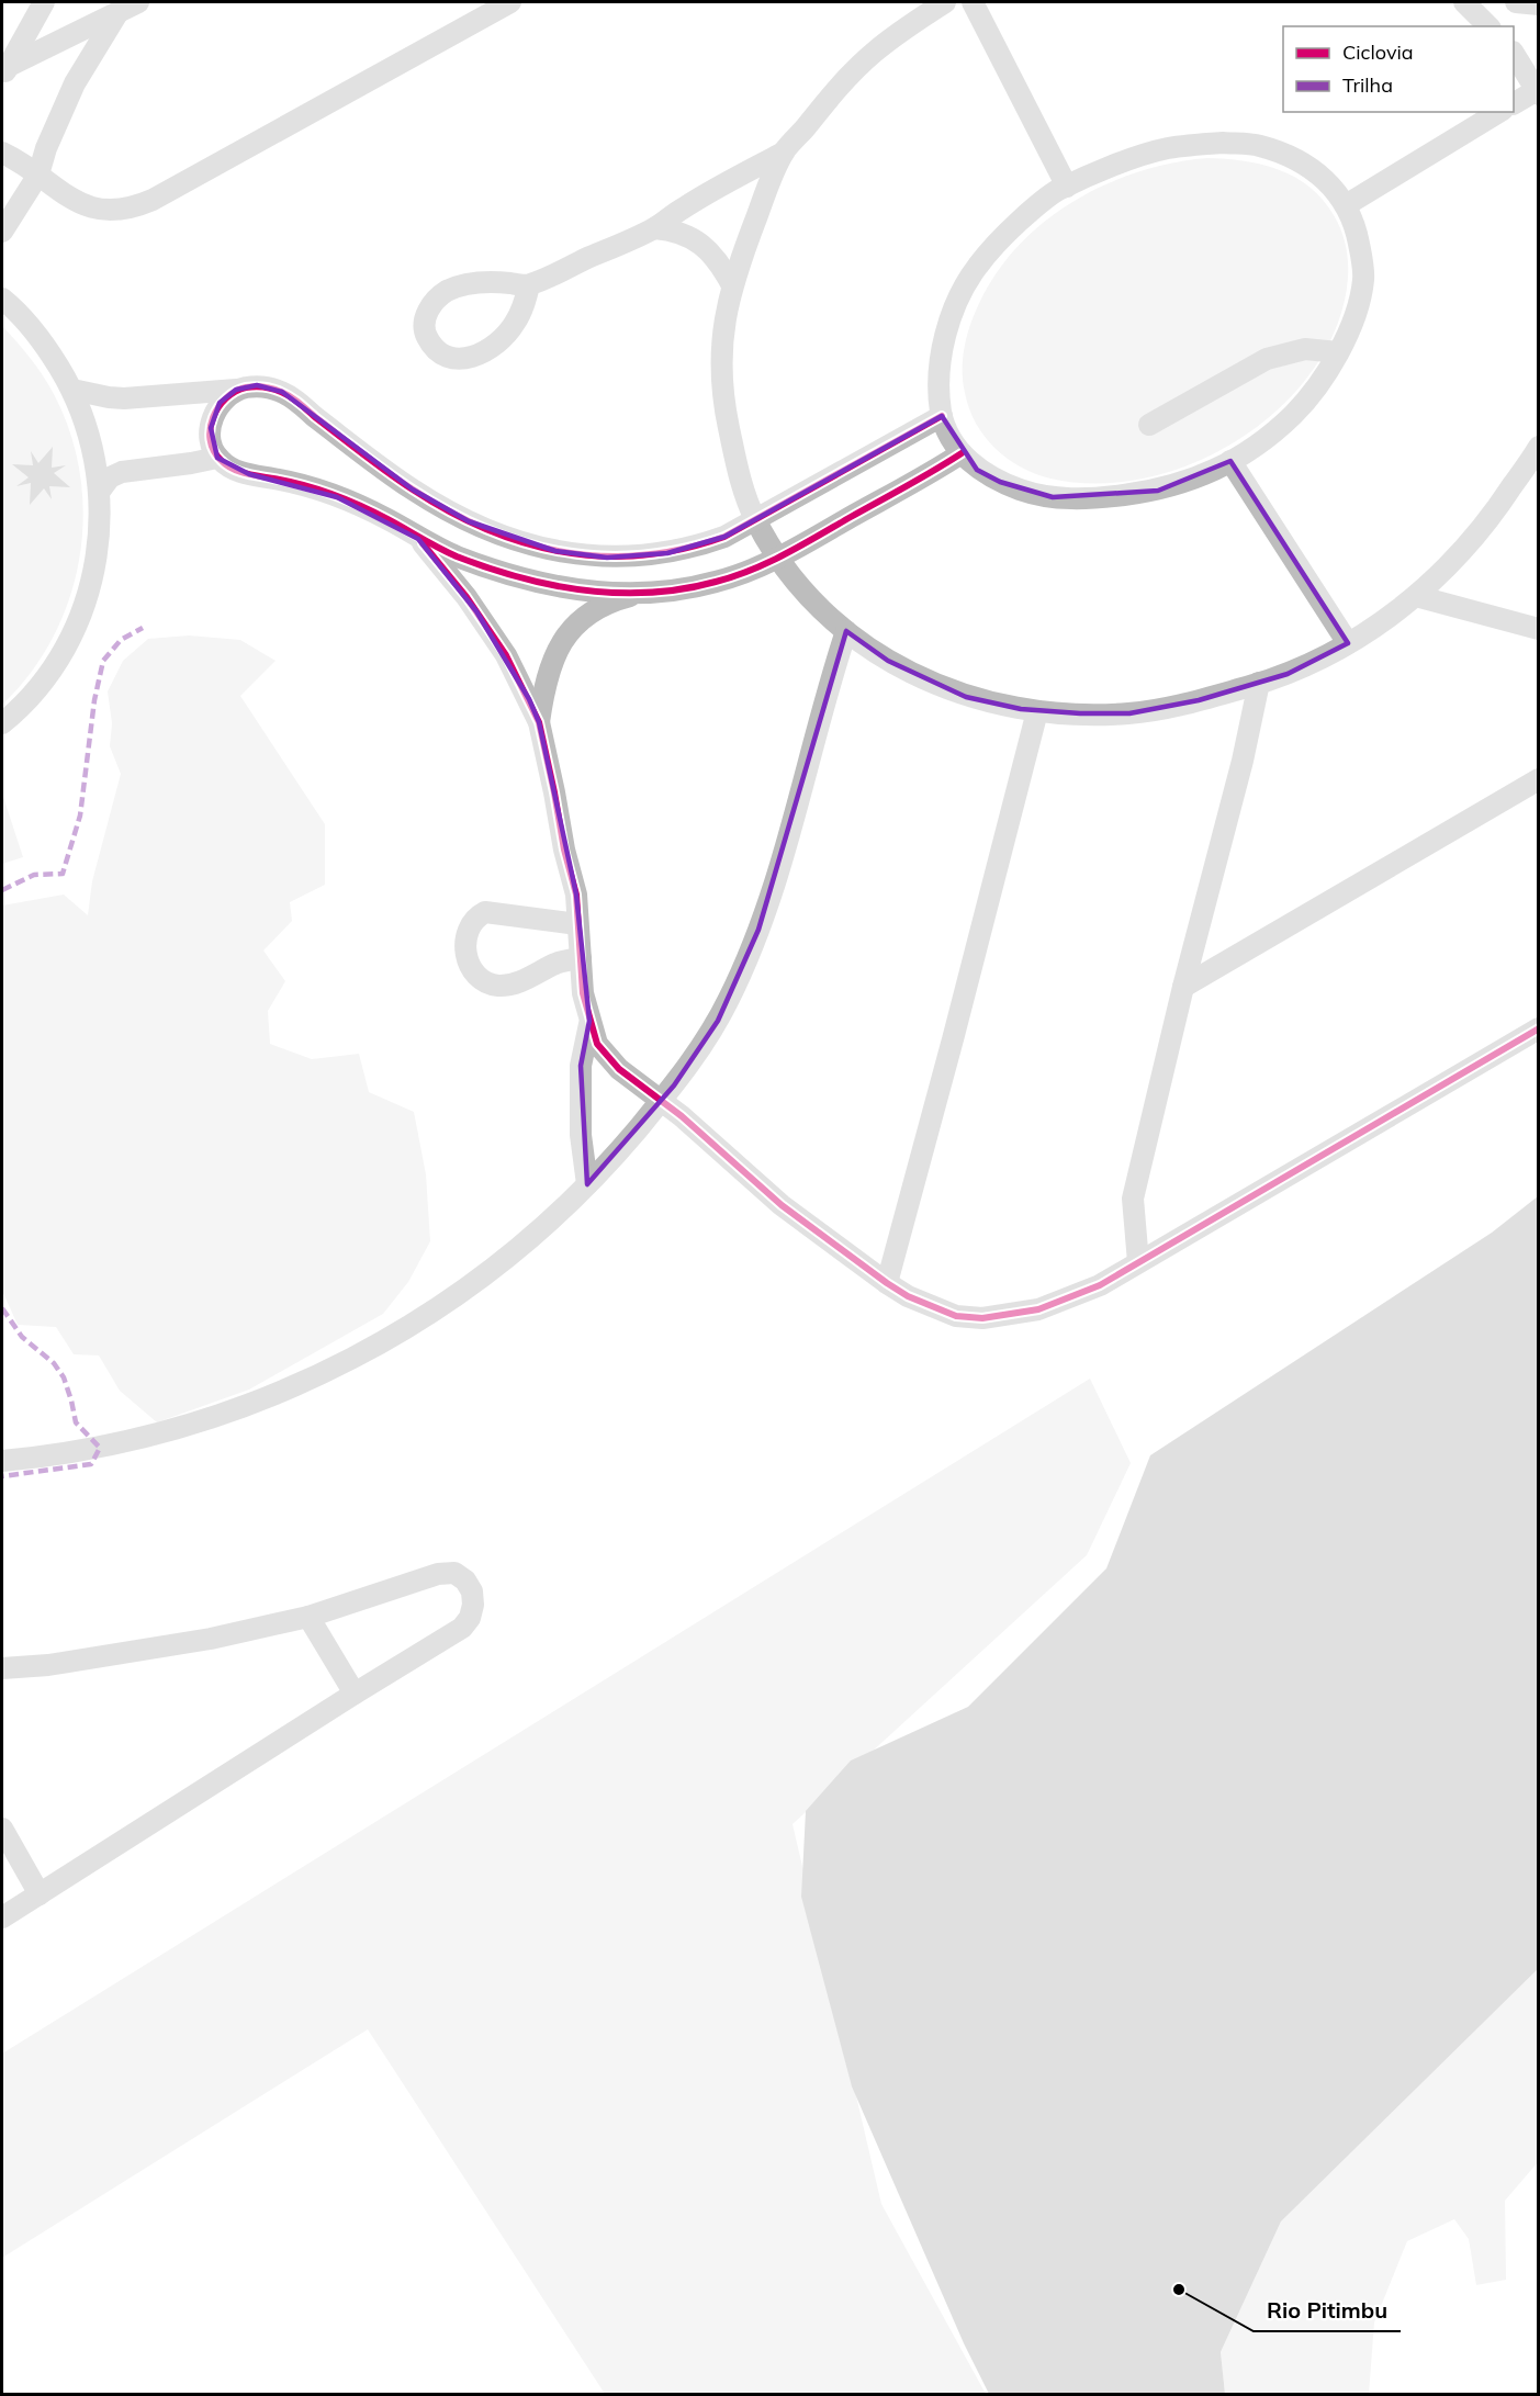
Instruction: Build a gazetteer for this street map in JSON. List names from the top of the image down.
{
  "places": ["Rio Pitimbu"],
  "legend": ["Ciclovia", "Trilha"]
}
